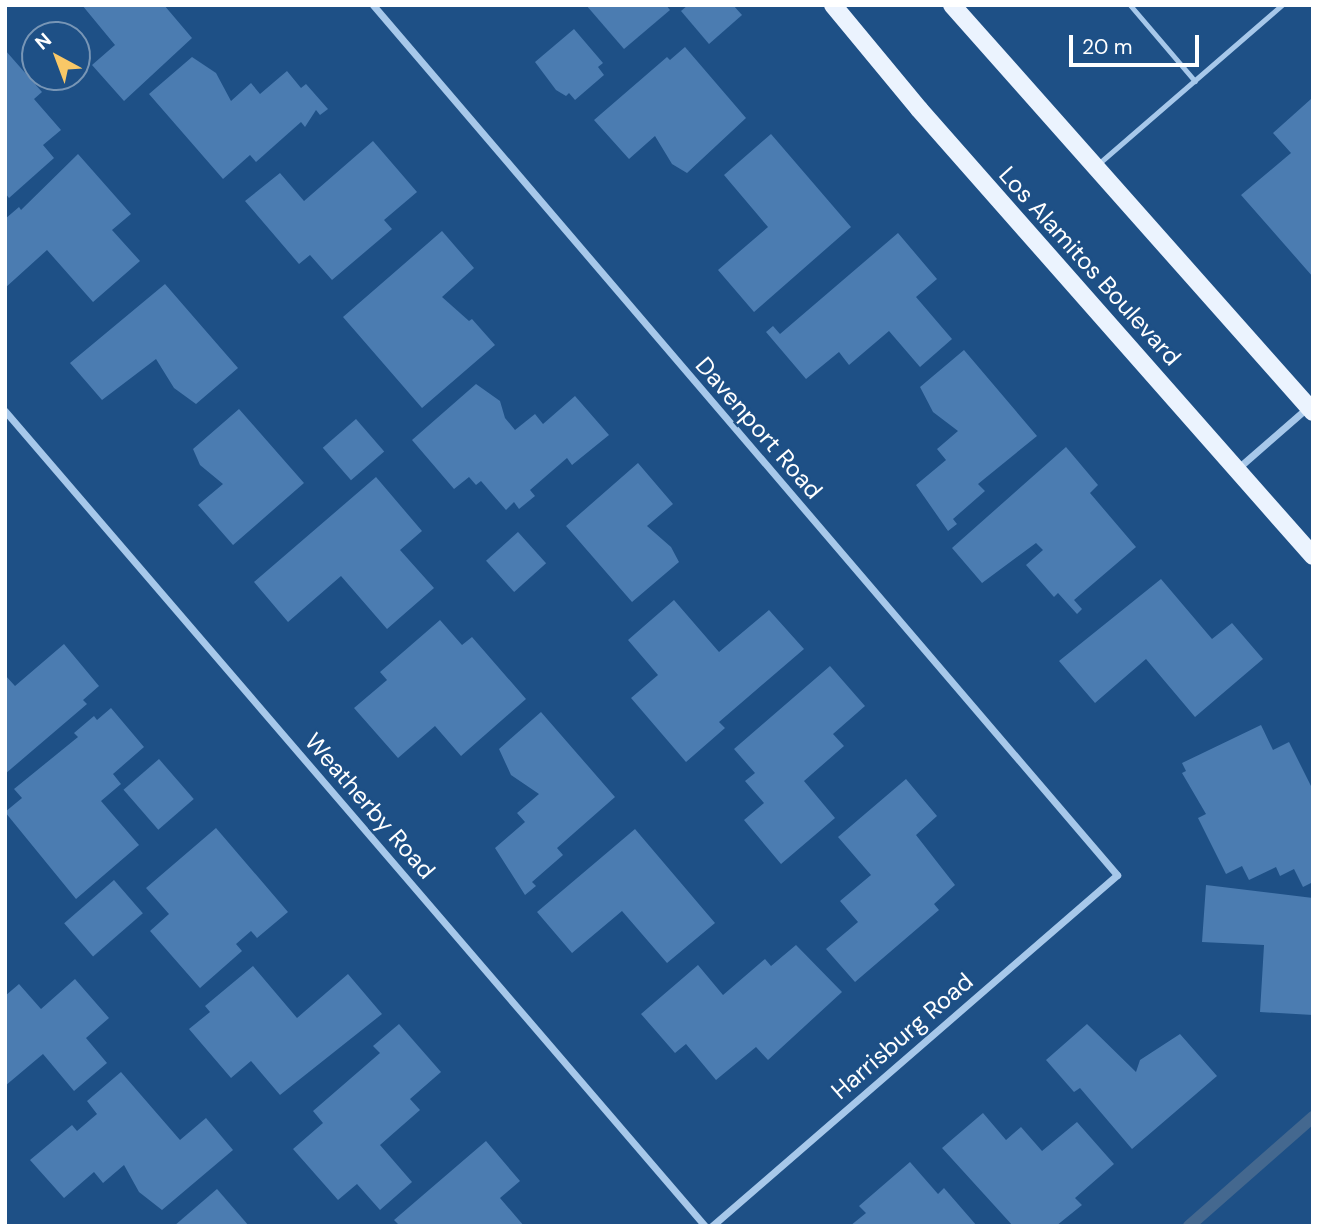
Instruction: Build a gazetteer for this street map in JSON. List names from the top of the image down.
{
  "streets": {
    "main road": ["Los Alamitos Boulevard"],
    "street": ["Davenport Road", "Weatherby Road", "Harrisburg Road"]
  },
  "crossings": [
    ["Davenport Road", "Harrisburg Road"]
  ],
  "scale_bar": "20 m",
  "north": "top left"
}
